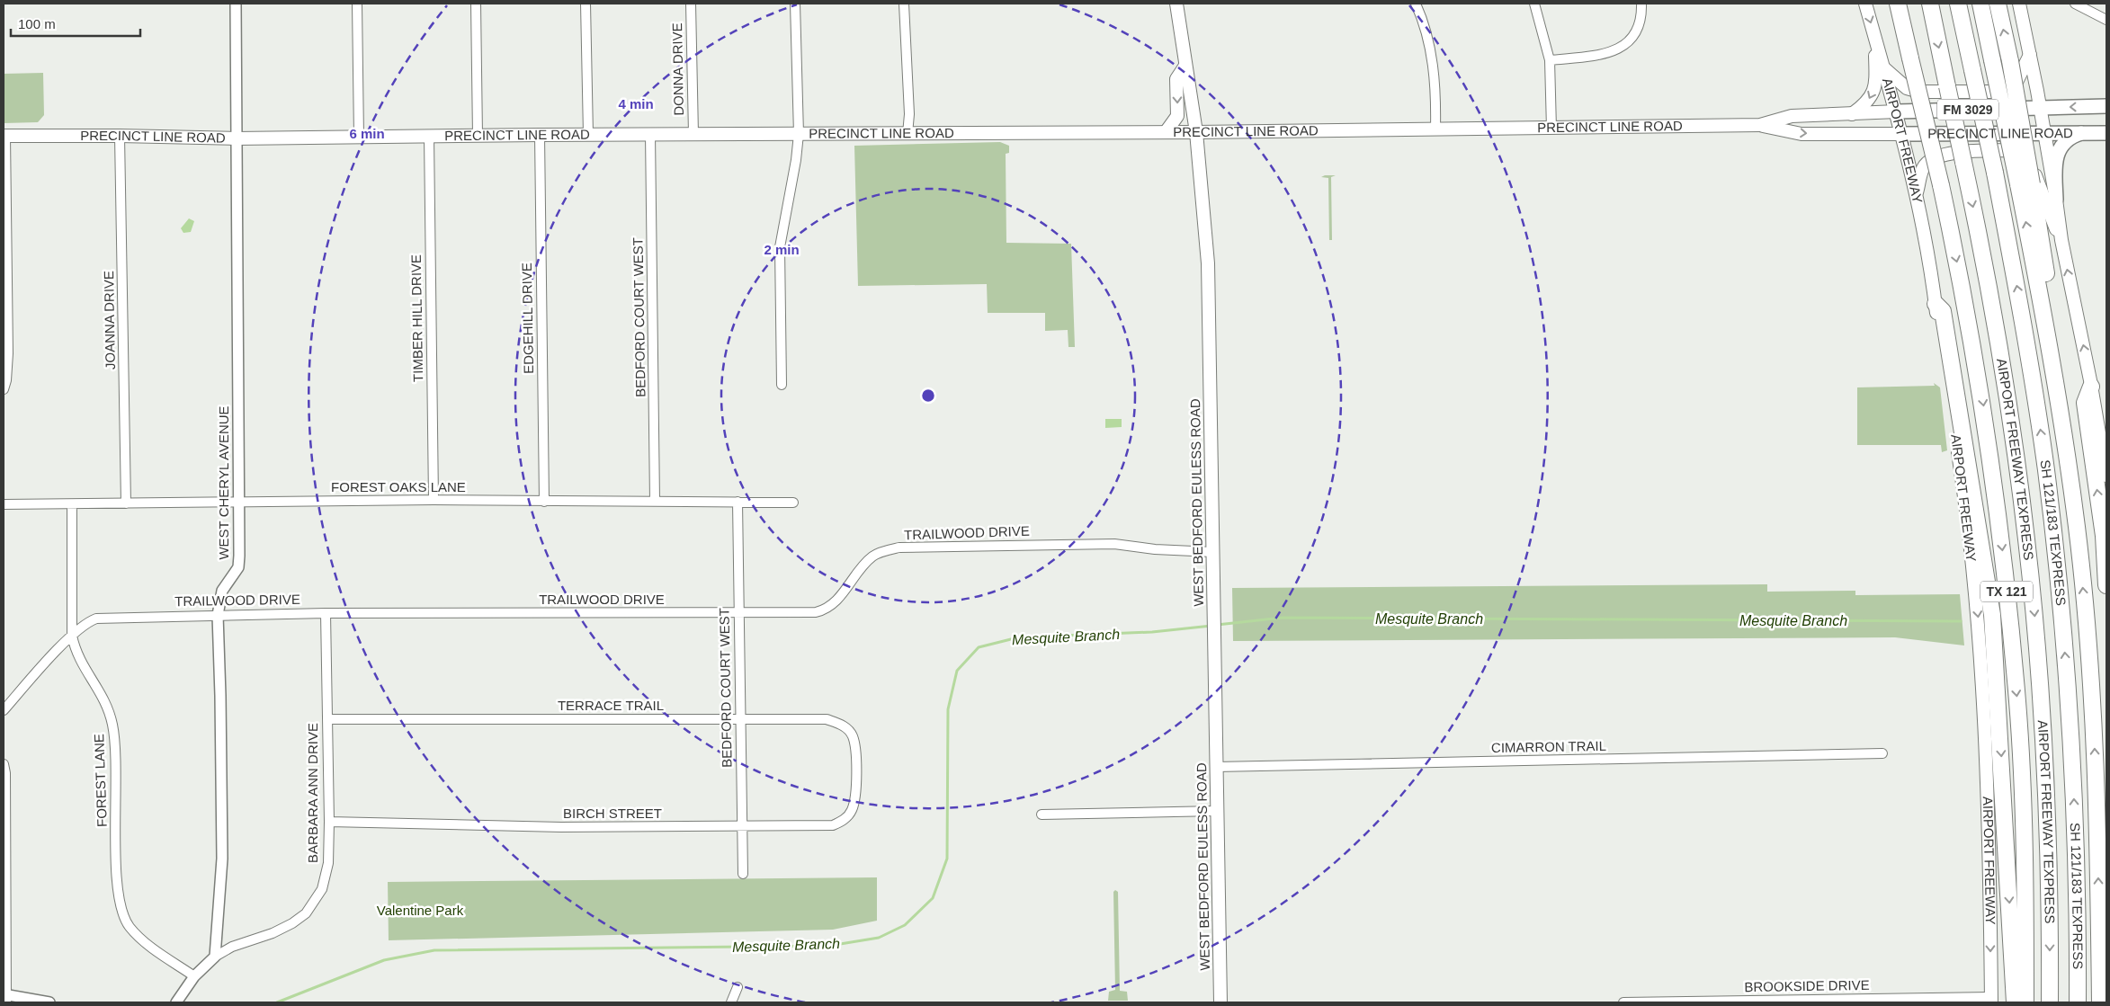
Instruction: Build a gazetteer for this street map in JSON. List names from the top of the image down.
{
  "streets": {
    "highway": [
      "AIRPORT FREEWAY",
      "AIRPORT FREEWAY TEXPRESS",
      "SH 121/183 TEXPRESS",
      "TX 121"
    ],
    "main road": ["FM 3029", "PRECINCT LINE ROAD", "WEST BEDFORD EULESS ROAD"],
    "street": [
      "DONNA DRIVE",
      "BEDFORD COURT WEST",
      "TIMBER HILL DRIVE",
      "EDGEHILL DRIVE",
      "JOANNA DRIVE",
      "WEST CHERYL AVENUE",
      "FOREST OAKS LANE",
      "TRAILWOOD DRIVE",
      "TERRACE TRAIL",
      "CIMARRON TRAIL",
      "FOREST LANE",
      "BARBARA ANN DRIVE",
      "BIRCH STREET",
      "BROOKSIDE DRIVE"
    ]
  },
  "crossings": [
    ["DONNA DRIVE", "PRECINCT LINE ROAD"],
    ["PRECINCT LINE ROAD", "AIRPORT FREEWAY"],
    ["PRECINCT LINE ROAD", "BEDFORD COURT WEST"],
    ["PRECINCT LINE ROAD", "TIMBER HILL DRIVE"],
    ["PRECINCT LINE ROAD", "EDGEHILL DRIVE"],
    ["PRECINCT LINE ROAD", "JOANNA DRIVE"],
    ["PRECINCT LINE ROAD", "WEST CHERYL AVENUE"],
    ["PRECINCT LINE ROAD", "WEST BEDFORD EULESS ROAD"],
    ["AIRPORT FREEWAY", "BROOKSIDE DRIVE"],
    ["BEDFORD COURT WEST", "FOREST OAKS LANE"],
    ["BEDFORD COURT WEST", "TRAILWOOD DRIVE"],
    ["BEDFORD COURT WEST", "TERRACE TRAIL"],
    ["BEDFORD COURT WEST", "BIRCH STREET"],
    ["TIMBER HILL DRIVE", "FOREST OAKS LANE"],
    ["EDGEHILL DRIVE", "FOREST OAKS LANE"],
    ["JOANNA DRIVE", "FOREST OAKS LANE"],
    ["WEST CHERYL AVENUE", "FOREST OAKS LANE"],
    ["WEST CHERYL AVENUE", "TRAILWOOD DRIVE"],
    ["WEST CHERYL AVENUE", "BARBARA ANN DRIVE"],
    ["FOREST OAKS LANE", "FOREST LANE"],
    ["WEST BEDFORD EULESS ROAD", "TRAILWOOD DRIVE"],
    ["WEST BEDFORD EULESS ROAD", "CIMARRON TRAIL"],
    ["TRAILWOOD DRIVE", "FOREST LANE"],
    ["TRAILWOOD DRIVE", "BARBARA ANN DRIVE"],
    ["TERRACE TRAIL", "BARBARA ANN DRIVE"],
    ["TERRACE TRAIL", "BIRCH STREET"],
    ["FOREST LANE", "BARBARA ANN DRIVE"],
    ["BARBARA ANN DRIVE", "BIRCH STREET"]
  ],
  "water": ["Mesquite Branch"],
  "parks": ["Valentine Park"],
  "scale_bar": "100 m",
  "rings": ["4 min", "6 min", "2 min"]
}
